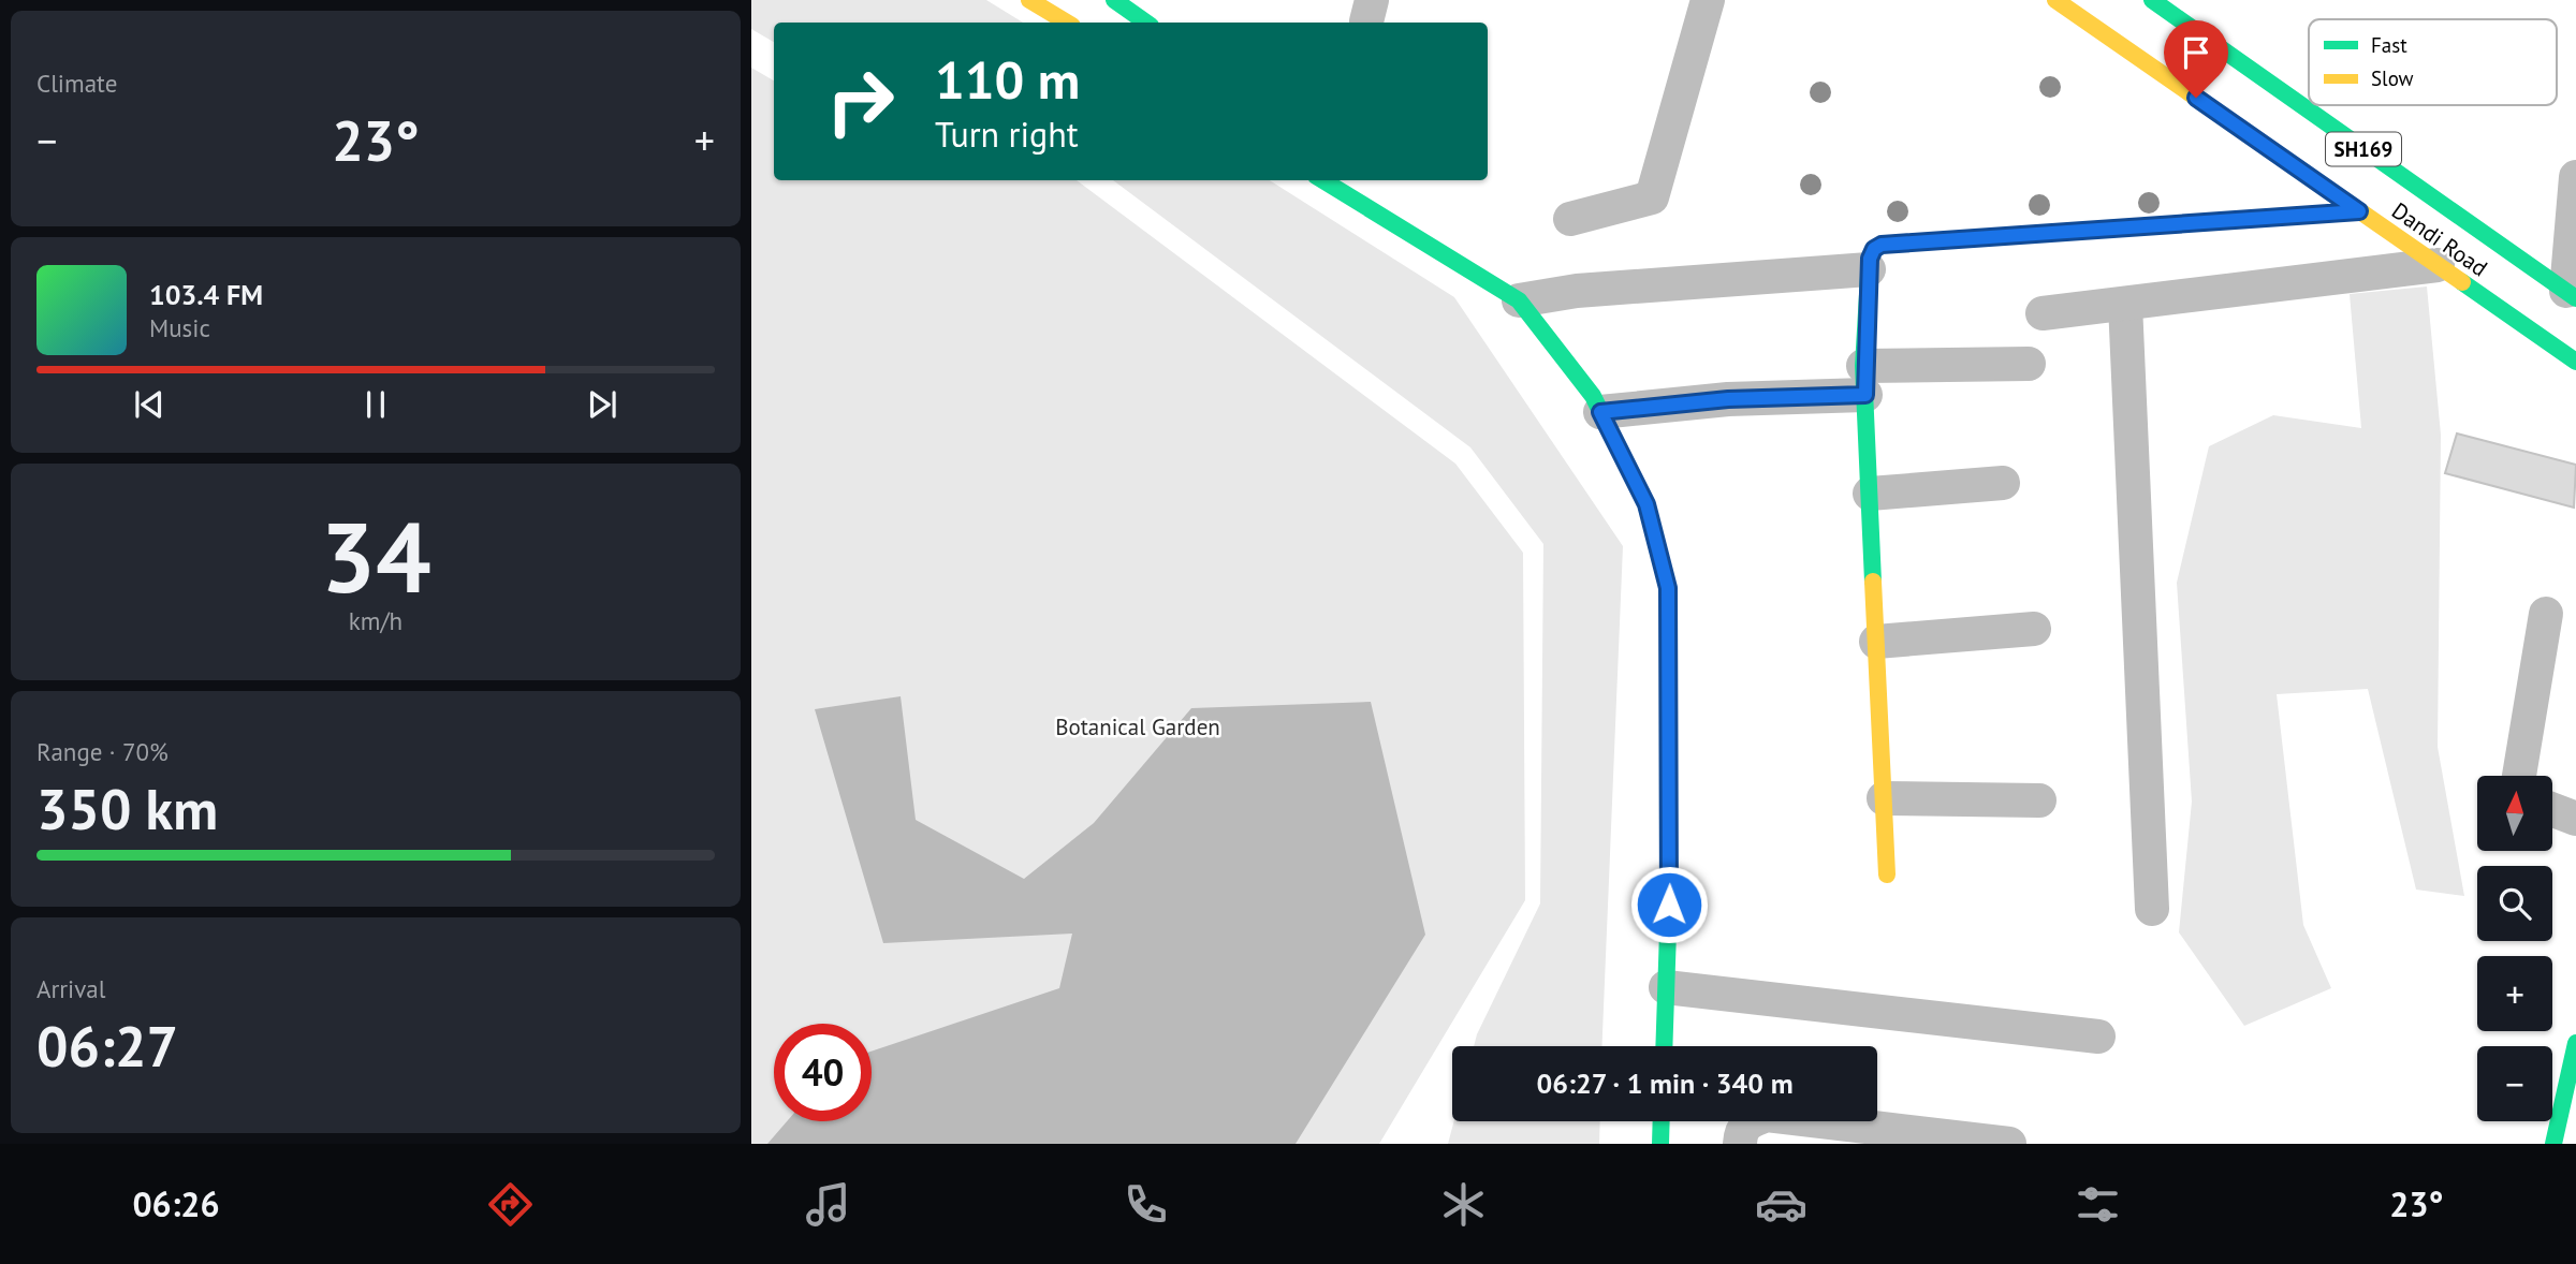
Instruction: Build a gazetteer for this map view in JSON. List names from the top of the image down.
{
  "streets": {
    "street": ["SH169", "Dandi Road"]
  },
  "parks": ["Botanical Garden"],
  "legend": ["Fast", "Slow"],
  "north": "top",
  "page": {
    "tile": [
      "Climate",
      ["34", "km/h"],
      ["Range · 70%", "350 km"],
      ["Arrival", "06:27"]
    ],
    "turn": ["110 m", "Turn right"],
    "heat": ["−", "23°", "+"],
    "song": ["103.4 FM", "Music"],
    "map_buttons": ["+", "−"],
    "limit": "40",
    "trip": "06:27 · 1 min · 340 m",
    "tabs": ["06:26", "23°"]
  }
}
